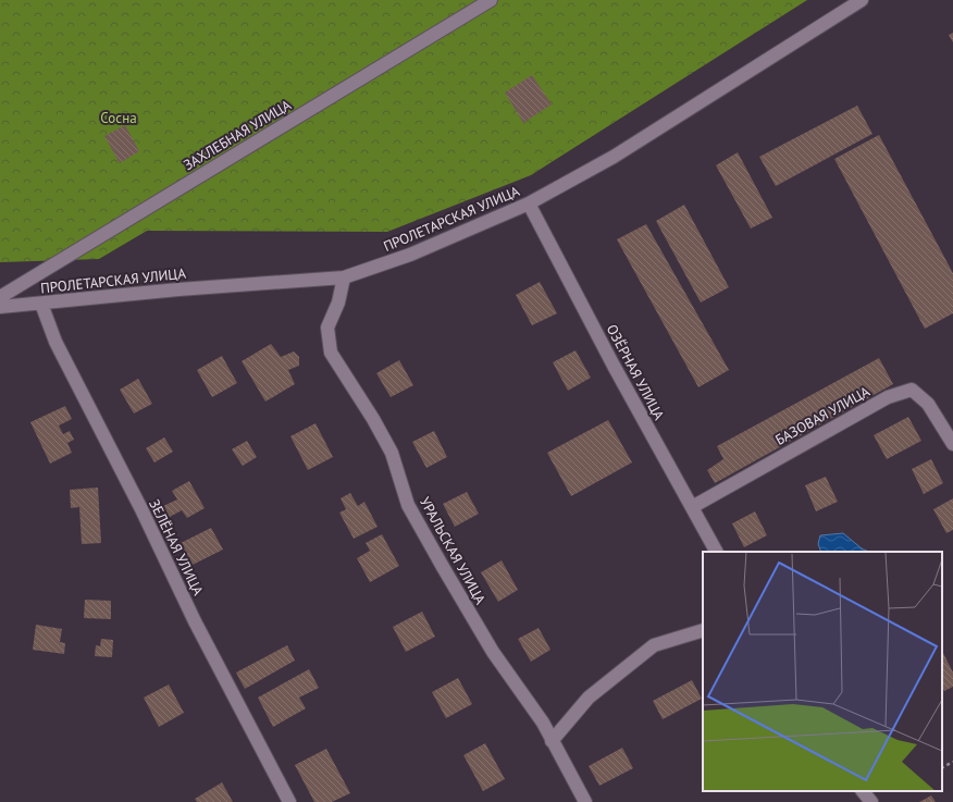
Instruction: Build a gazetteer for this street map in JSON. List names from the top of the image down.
{
  "streets": {
    "street": [
      "ЗАХЛЕБНАЯ УЛИЦА",
      "ПРОЛЕТАРСКАЯ УЛИЦА",
      "ОЗЁРНАЯ УЛИЦА",
      "БАЗОВАЯ УЛИЦА",
      "ЗЕЛЁНАЯ УЛИЦА",
      "УРАЛЬСКАЯ УЛИЦА"
    ]
  },
  "crossings": [
    ["ПРОЛЕТАРСКАЯ УЛИЦА", "ОЗЁРНАЯ УЛИЦА"],
    ["ПРОЛЕТАРСКАЯ УЛИЦА", "ЗЕЛЁНАЯ УЛИЦА"],
    ["ПРОЛЕТАРСКАЯ УЛИЦА", "УРАЛЬСКАЯ УЛИЦА"],
    ["ОЗЁРНАЯ УЛИЦА", "БАЗОВАЯ УЛИЦА"]
  ],
  "parks": ["Сосна"]
}
